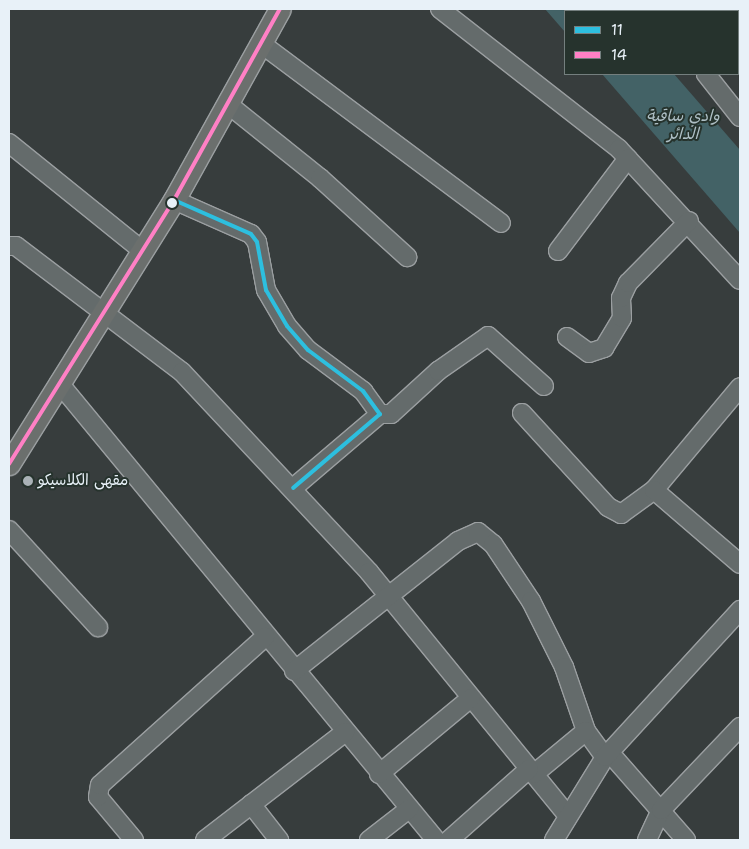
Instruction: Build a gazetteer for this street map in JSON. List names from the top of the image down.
{
  "water": ["وادي ساقية الدائر"],
  "places": ["مقهى الكلاسيكو"],
  "lines": ["transit line 14", "transit line 11"],
  "legend": ["11", "14"]
}
